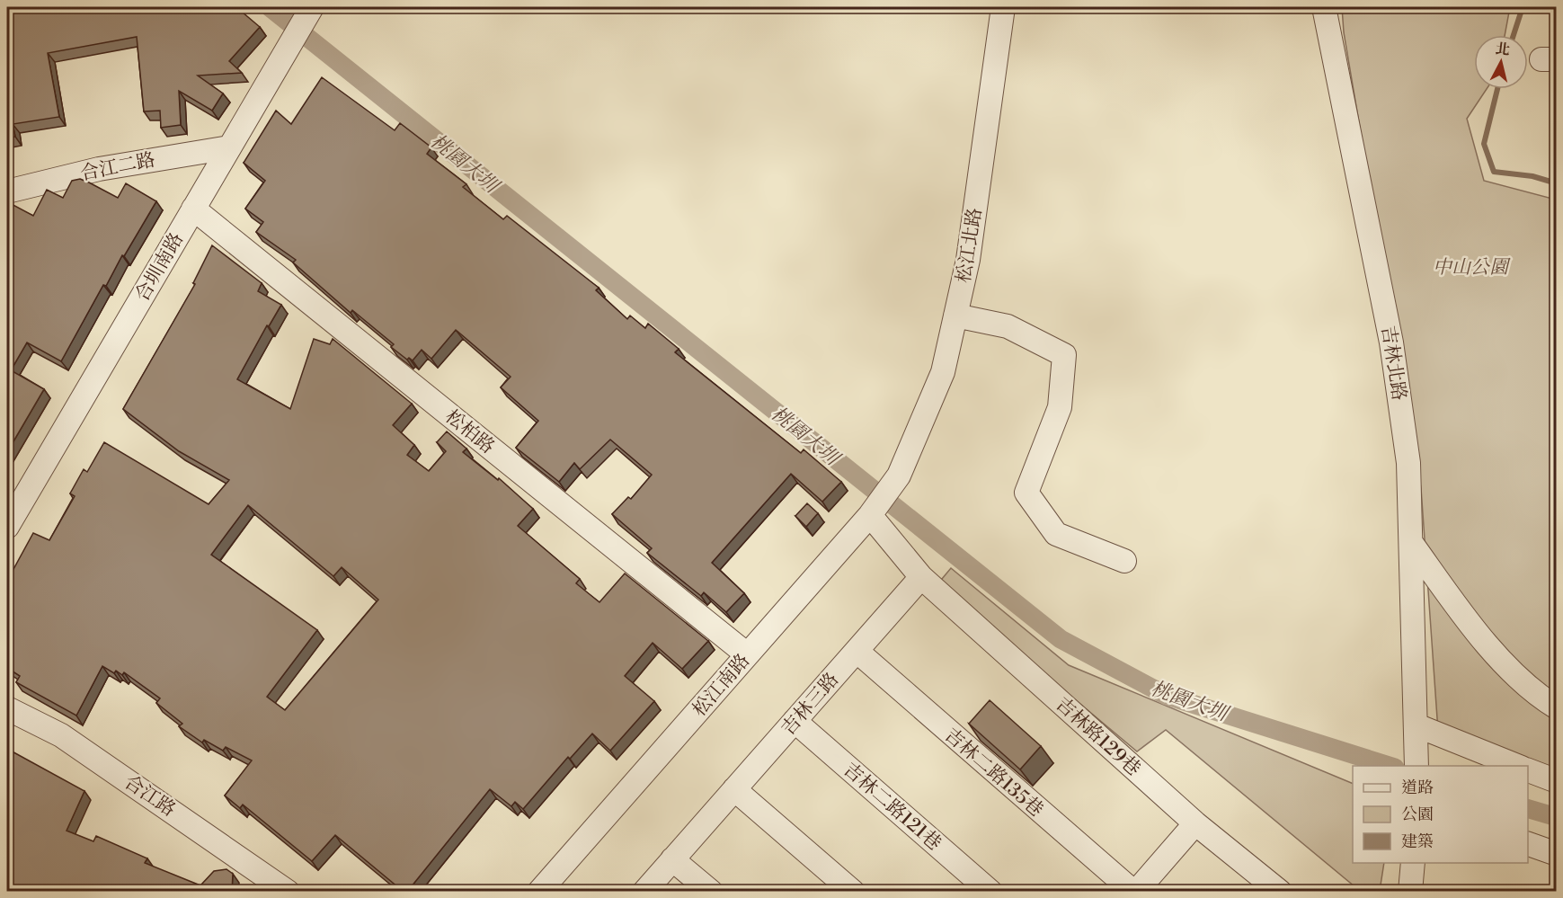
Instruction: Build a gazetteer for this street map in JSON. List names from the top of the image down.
{
  "streets": {
    "street": [
      "合江二路",
      "松江北路",
      "合圳南路",
      "吉林北路",
      "松柏路",
      "松江南路",
      "吉林三路",
      "吉林路129巷",
      "吉林二路135巷",
      "合江路",
      "吉林二路121巷"
    ]
  },
  "crossings": [
    ["合江二路", "合圳南路"],
    ["松江北路", "松江南路"],
    ["合圳南路", "松柏路"],
    ["松柏路", "松江南路"],
    ["吉林三路", "吉林路129巷"],
    ["吉林三路", "吉林二路135巷"],
    ["吉林三路", "吉林二路121巷"]
  ],
  "water": ["桃園大圳"],
  "parks": ["中山公園"],
  "legend": ["道路", "公園", "建築"],
  "north": "top"
}
